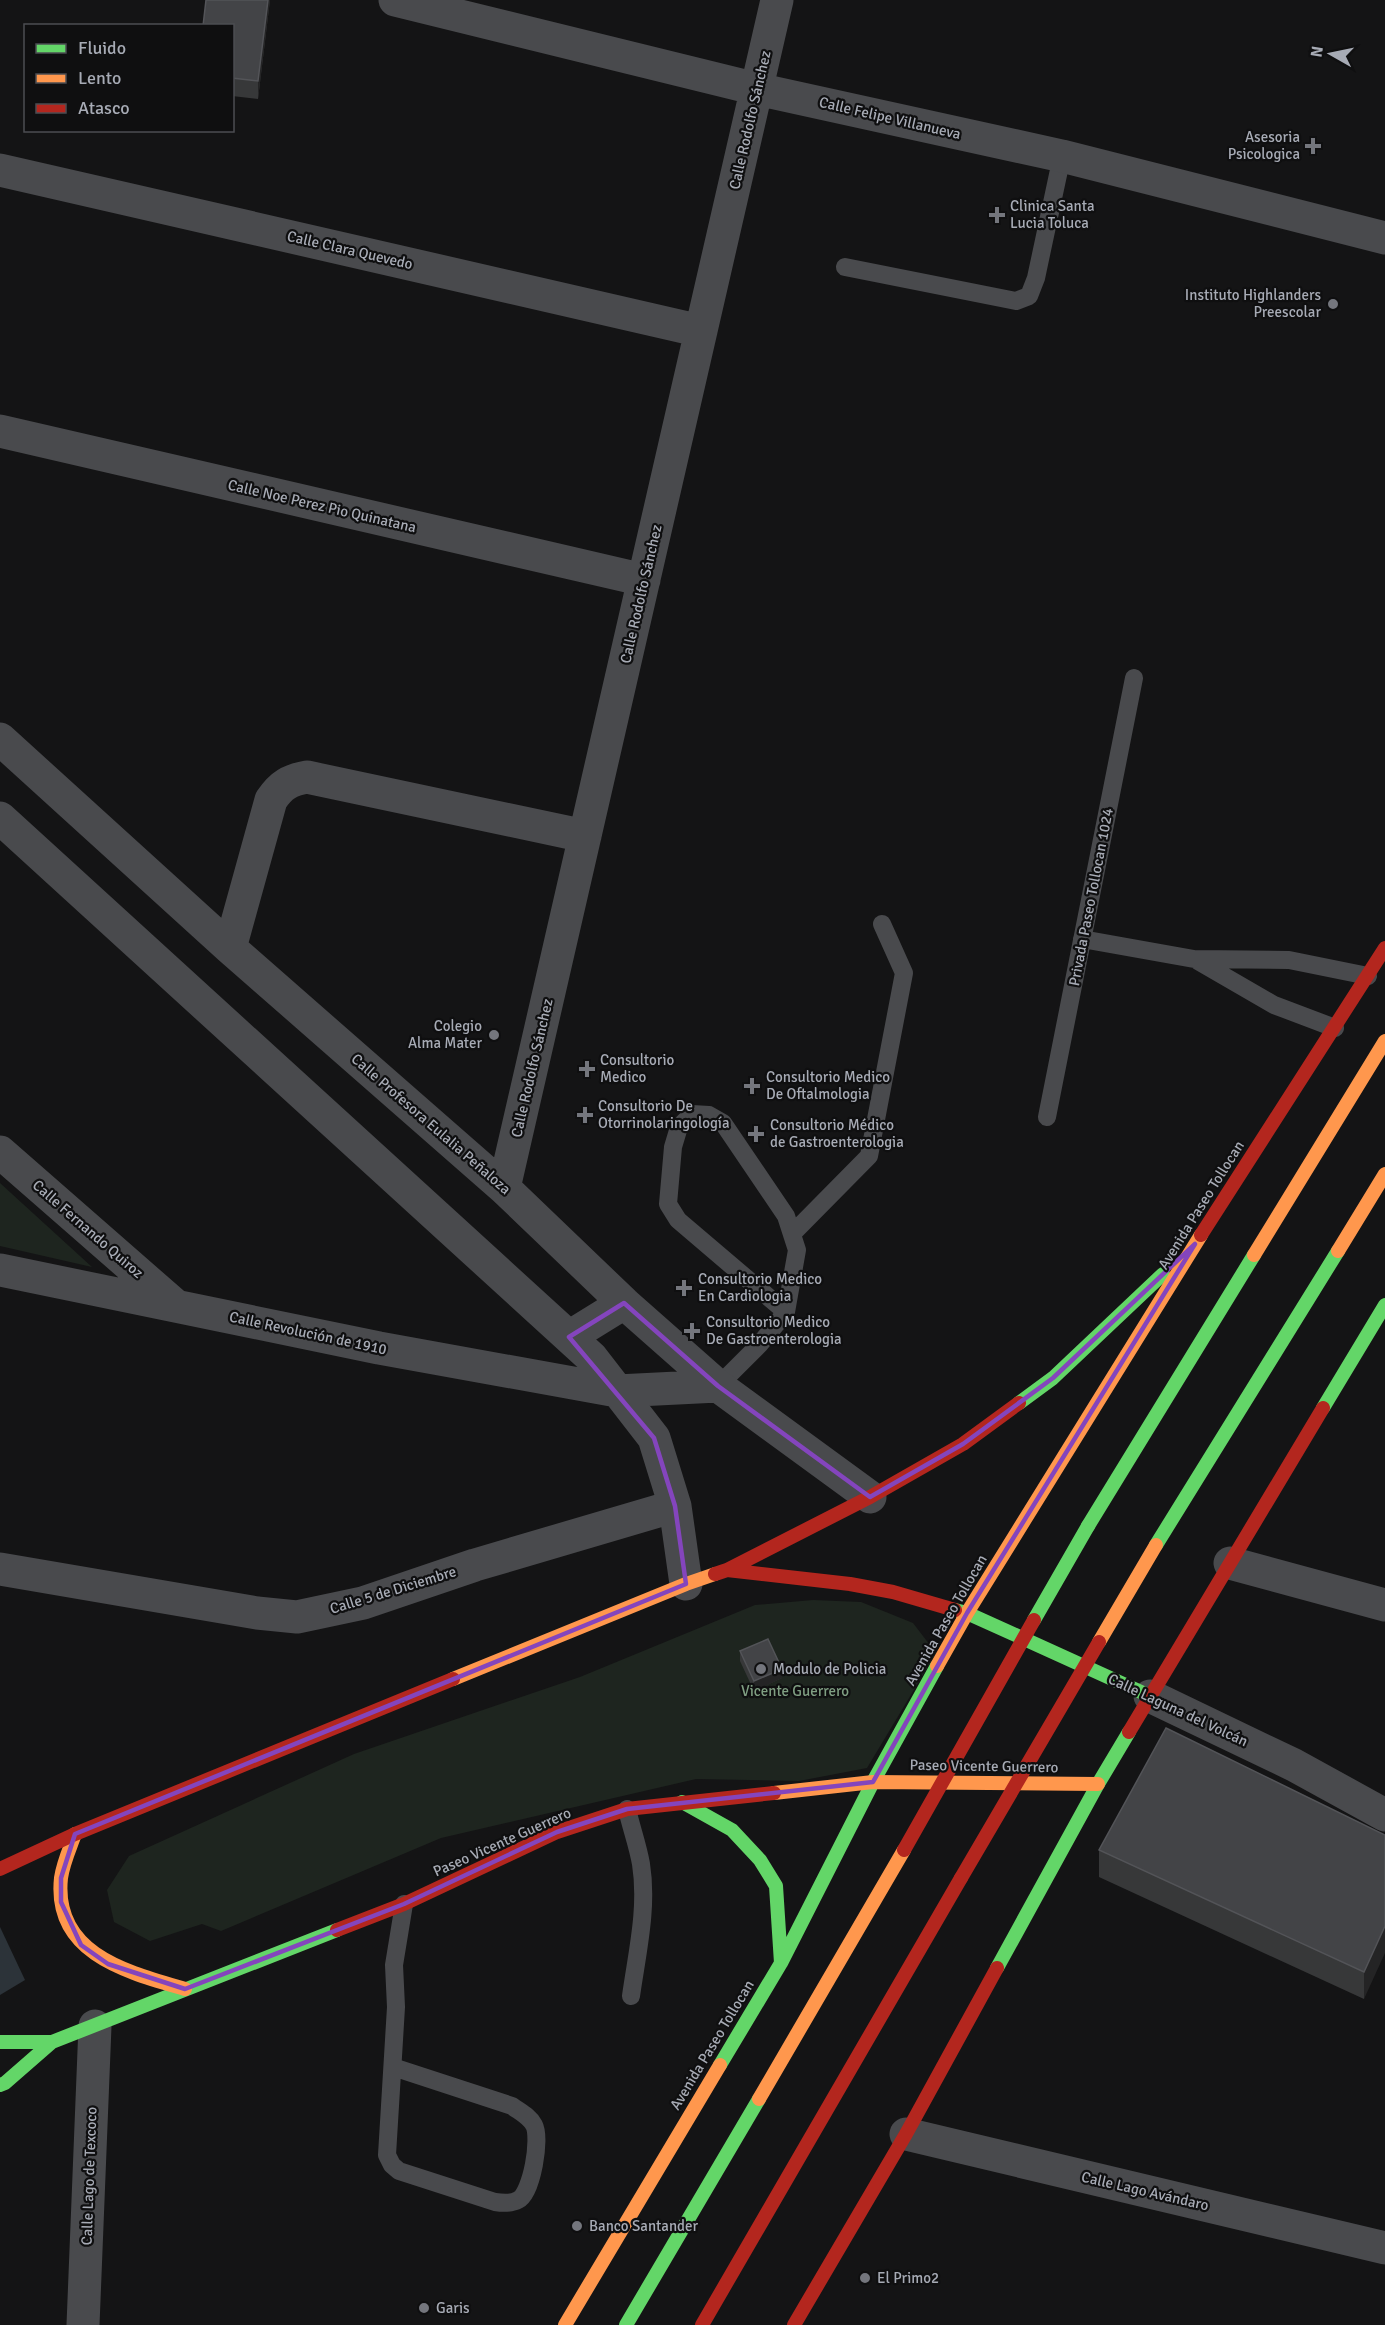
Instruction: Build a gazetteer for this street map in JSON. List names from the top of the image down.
{
  "streets": {
    "main road": ["Avenida Paseo Tollocan", "Calle Laguna del Volcán", "Paseo Vicente Guerrero"],
    "street": [
      "Calle Felipe Villanueva",
      "Calle Rodolfo Sánchez",
      "Calle Clara Quevedo",
      "Calle Noe Perez Pio Quinatana",
      "Calle Profesora Eulalia Peñaloza",
      "Calle Fernando Quiroz",
      "Calle Revolución de 1910",
      "Calle 5 de Diciembre",
      "Calle Lago de Texcoco",
      "Calle Lago Avándaro"
    ],
    "lane": ["Privada Paseo Tollocan 1024"]
  },
  "crossings": [
    ["Calle Felipe Villanueva", "Calle Rodolfo Sánchez"],
    ["Calle Rodolfo Sánchez", "Calle Clara Quevedo"],
    ["Calle Rodolfo Sánchez", "Calle Noe Perez Pio Quinatana"],
    ["Calle Rodolfo Sánchez", "Calle Profesora Eulalia Peñaloza"],
    ["Calle Profesora Eulalia Peñaloza", "Calle Revolución de 1910"],
    ["Avenida Paseo Tollocan", "Calle Laguna del Volcán"],
    ["Avenida Paseo Tollocan", "Paseo Vicente Guerrero"],
    ["Calle Fernando Quiroz", "Calle Revolución de 1910"],
    ["Paseo Vicente Guerrero", "Calle Lago de Texcoco"]
  ],
  "parks": ["Vicente Guerrero"],
  "places": {
    "health": [
      "Asesoria Psicologica",
      "Clinica Santa Lucia Toluca",
      "Consultorio Medico",
      "Consultorio Medico De Oftalmologia",
      "Consultorio De Otorrinolaringología",
      "Consultorio Médico de Gastroenterologia",
      "Consultorio Medico En Cardiologia",
      "Consultorio Medico De Gastroenterologia"
    ],
    "other": [
      "Instituto Highlanders Preescolar",
      "Colegio Alma Mater",
      "Modulo de Policia",
      "Banco Santander",
      "El Primo2",
      "Garis"
    ]
  },
  "legend": ["Fluido", "Lento", "Atasco"],
  "north": "left"
}
